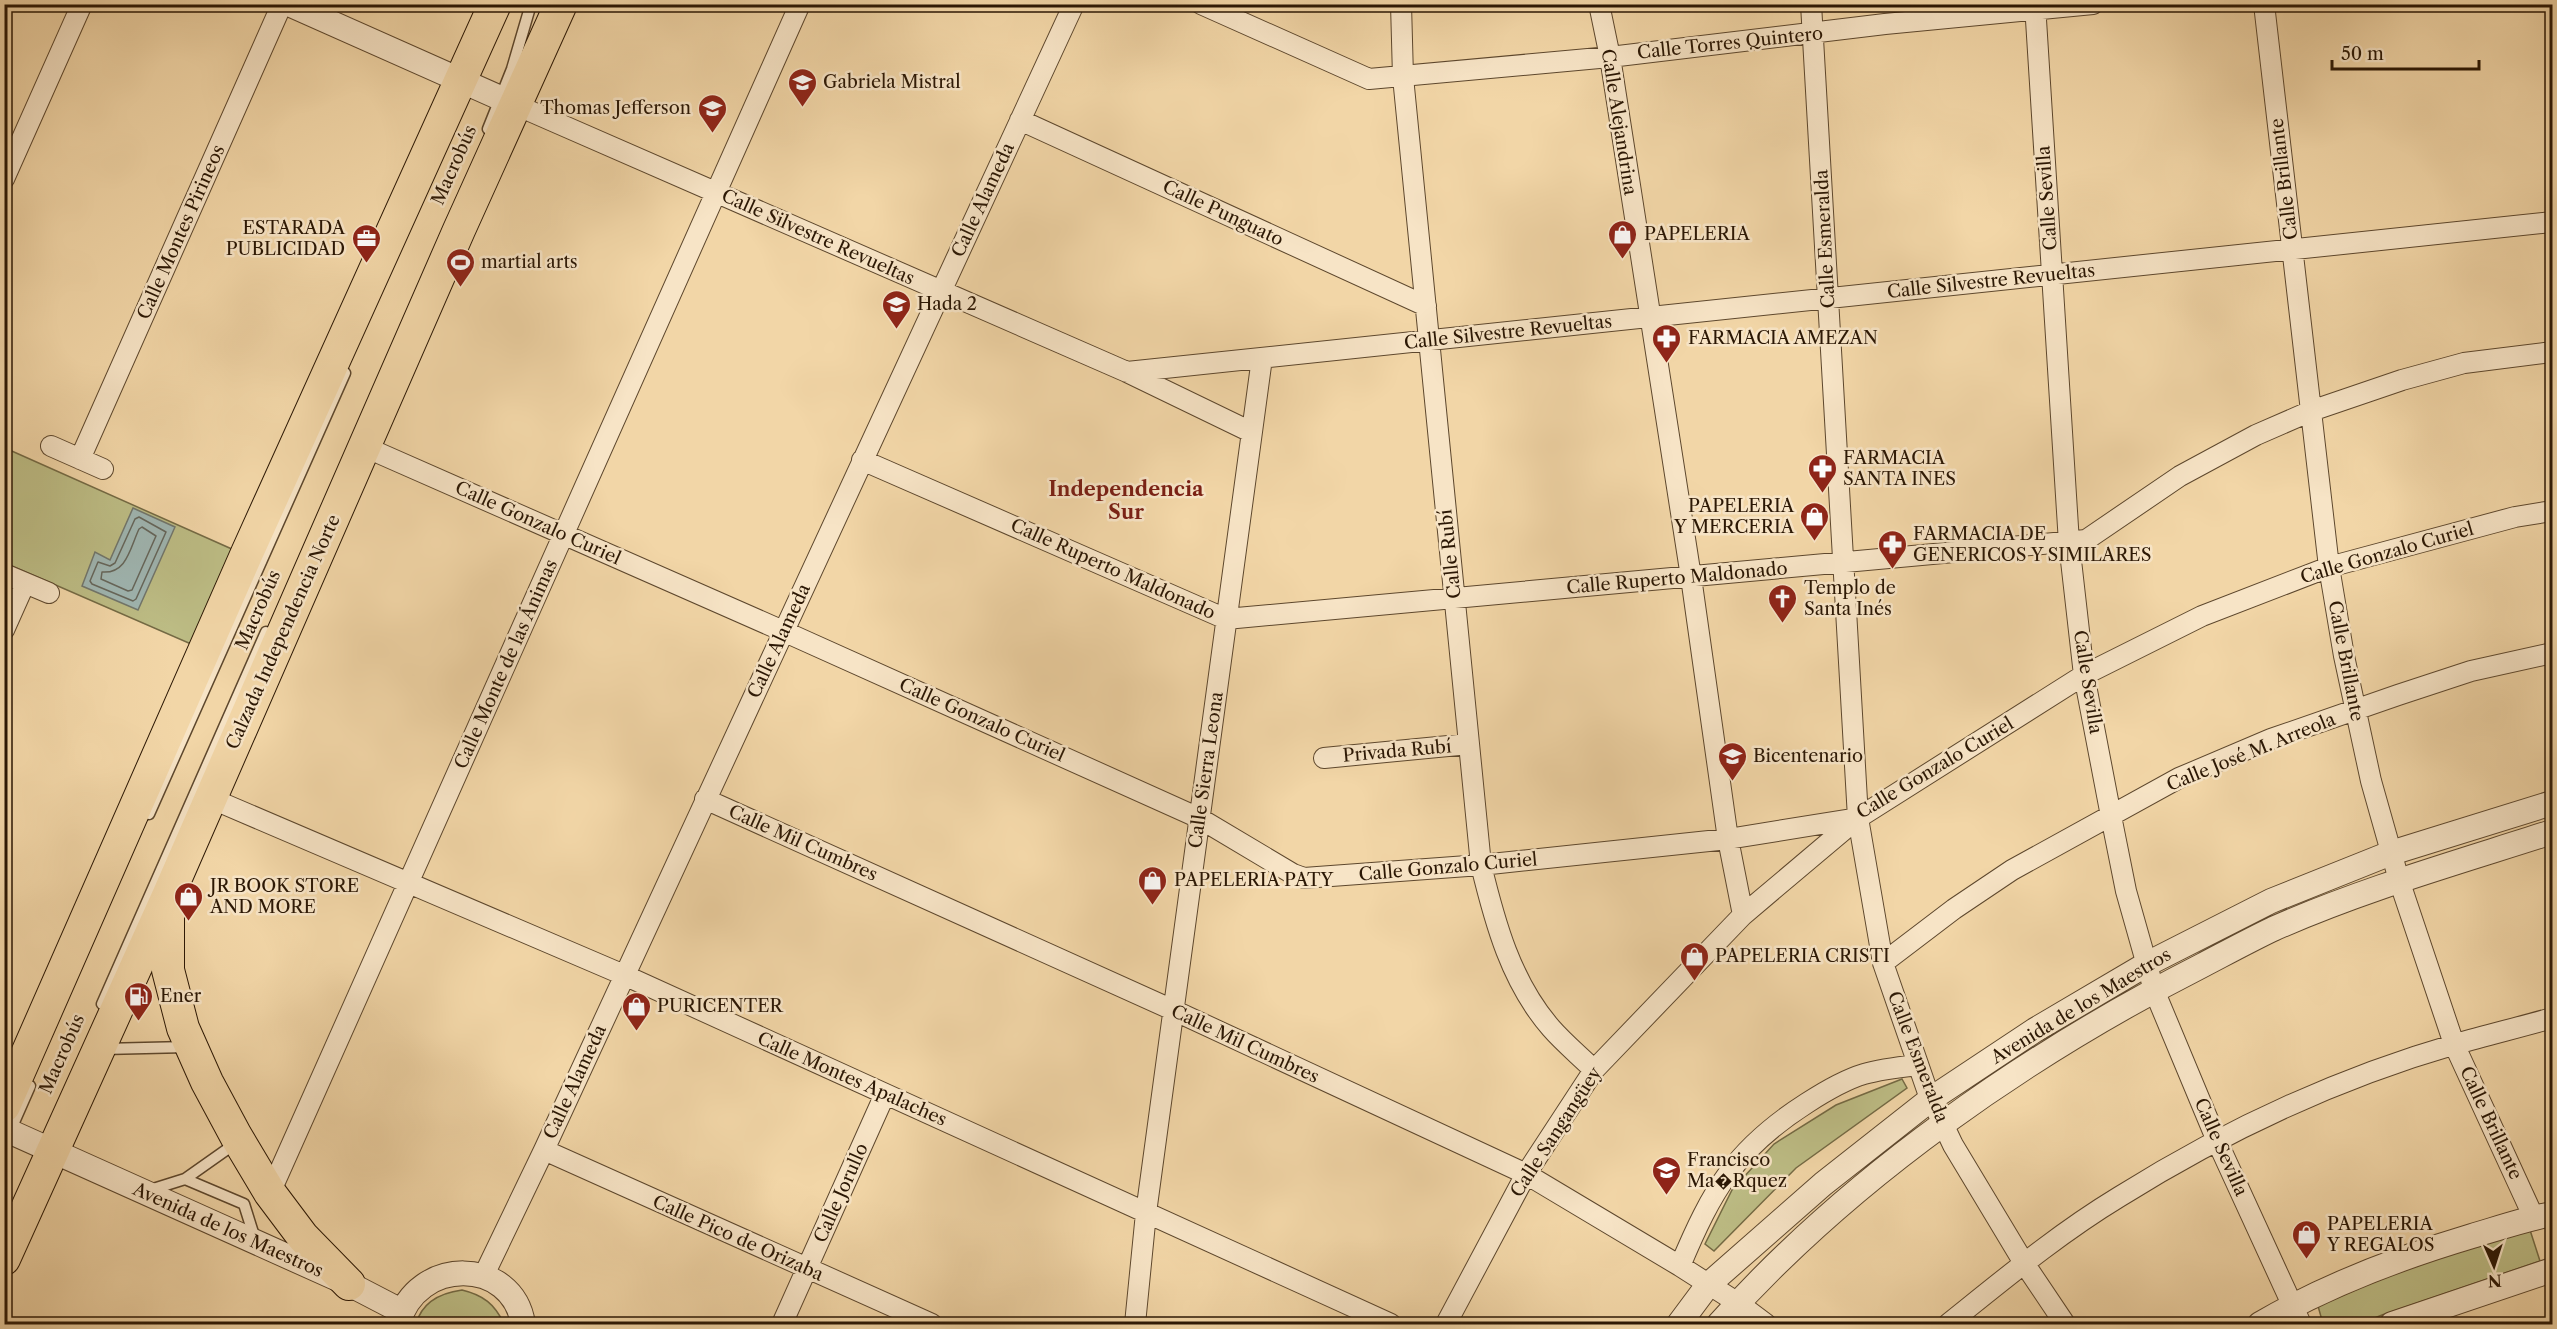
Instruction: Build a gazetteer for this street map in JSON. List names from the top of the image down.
{
  "streets": {
    "main road": ["Calzada Independencia Norte"],
    "street": [
      "Calle Torres Quintero",
      "Calle Alejandrina",
      "Calle Brillante",
      "Calle Sevilla",
      "Calle Alameda",
      "Calle Punguato",
      "Calle Montes Pirineos",
      "Calle Silvestre Revueltas",
      "Calle Esmeralda",
      "Calle Gonzalo Curiel",
      "Calle Rubí",
      "Calle Ruperto Maldonado",
      "Calle Monte de las Ánimas",
      "Privada Rubí",
      "Calle José M. Arreola",
      "Calle Sierra Leona",
      "Calle Mil Cumbres",
      "Avenida de los Maestros",
      "Calle Montes Apalaches",
      "Calle Sangangüey",
      "Calle Jorullo",
      "Calle Pico de Orizaba"
    ],
    "lane": ["Macrobús"]
  },
  "crossings": [
    ["Calle Torres Quintero", "Calle Alejandrina"],
    ["Calle Torres Quintero", "Calle Sevilla"],
    ["Calle Torres Quintero", "Calle Esmeralda"],
    ["Calle Torres Quintero", "Calle Rubí"],
    ["Calle Alejandrina", "Calle Silvestre Revueltas"],
    ["Calle Alejandrina", "Calle Gonzalo Curiel"],
    ["Calle Alejandrina", "Calle Ruperto Maldonado"],
    ["Calle Alejandrina", "Calle Sangangüey"],
    ["Macrobús", "Calle Silvestre Revueltas"],
    ["Macrobús", "Calzada Independencia Norte"],
    ["Macrobús", "Avenida de los Maestros"],
    ["Calle Brillante", "Calle Silvestre Revueltas"],
    ["Calle Brillante", "Calle Gonzalo Curiel"],
    ["Calle Brillante", "Calle Ruperto Maldonado"],
    ["Calle Brillante", "Calle José M. Arreola"],
    ["Calle Brillante", "Avenida de los Maestros"],
    ["Calle Sevilla", "Calle Silvestre Revueltas"],
    ["Calle Sevilla", "Calle Gonzalo Curiel"],
    ["Calle Sevilla", "Calle Ruperto Maldonado"],
    ["Calle Sevilla", "Calle José M. Arreola"],
    ["Calle Sevilla", "Avenida de los Maestros"],
    ["Calle Alameda", "Calle Punguato"],
    ["Calle Alameda", "Calle Silvestre Revueltas"],
    ["Calle Alameda", "Calle Gonzalo Curiel"],
    ["Calle Alameda", "Calle Ruperto Maldonado"],
    ["Calle Alameda", "Calle Mil Cumbres"],
    ["Calle Alameda", "Calle Montes Apalaches"],
    ["Calle Alameda", "Calle Pico de Orizaba"],
    ["Calle Punguato", "Calle Rubí"],
    ["Calle Silvestre Revueltas", "Calle Esmeralda"],
    ["Calle Silvestre Revueltas", "Calle Rubí"],
    ["Calle Silvestre Revueltas", "Calzada Independencia Norte"],
    ["Calle Silvestre Revueltas", "Calle Monte de las Ánimas"],
    ["Calle Silvestre Revueltas", "Calle Sierra Leona"],
    ["Calle Esmeralda", "Calle Gonzalo Curiel"],
    ["Calle Esmeralda", "Calle Ruperto Maldonado"],
    ["Calle Esmeralda", "Calle José M. Arreola"],
    ["Calle Esmeralda", "Avenida de los Maestros"],
    ["Calle Esmeralda", "Calle Sangangüey"],
    ["Calle Gonzalo Curiel", "Calle Rubí"],
    ["Calle Gonzalo Curiel", "Calzada Independencia Norte"],
    ["Calle Gonzalo Curiel", "Calle Monte de las Ánimas"],
    ["Calle Gonzalo Curiel", "Calle Sierra Leona"],
    ["Calle Gonzalo Curiel", "Calle Sangangüey"],
    ["Calle Rubí", "Calle Ruperto Maldonado"],
    ["Calle Rubí", "Privada Rubí"],
    ["Calle Rubí", "Calle Sangangüey"],
    ["Calle Ruperto Maldonado", "Calle Sierra Leona"],
    ["Calzada Independencia Norte", "Avenida de los Maestros"],
    ["Calzada Independencia Norte", "Calle Montes Apalaches"],
    ["Calle Monte de las Ánimas", "Calle Montes Apalaches"],
    ["Calle Sierra Leona", "Calle Mil Cumbres"],
    ["Calle Sierra Leona", "Calle Montes Apalaches"],
    ["Calle Mil Cumbres", "Avenida de los Maestros"],
    ["Calle Mil Cumbres", "Calle Sangangüey"],
    ["Calle Montes Apalaches", "Calle Jorullo"],
    ["Calle Jorullo", "Calle Pico de Orizaba"]
  ],
  "districts": ["Independencia Sur"],
  "places": {
    "school or university": [
      "Gabriela Mistral",
      "Thomas Jefferson",
      "Hada 2",
      "Bicentenario",
      "Francisco Ma�Rquez"
    ],
    "shop": [
      "PAPELERIA",
      "PAPELERIA Y MERCERIA",
      "PAPELERIA PATY",
      "JR BOOK STORE AND MORE",
      "PAPELERIA CRISTI",
      "PURICENTER",
      "PAPELERIA Y REGALOS"
    ],
    "office": ["ESTARADA PUBLICIDAD"],
    "sports": ["martial arts"],
    "pharmacy": ["FARMACIA AMEZAN", "FARMACIA SANTA INES", "FARMACIA DE GENERICOS Y SIMILARES"],
    "church": ["Templo de Santa Inés"],
    "fuel station": ["Ener"]
  },
  "scale_bar": "50 m",
  "north": "bottom"
}
